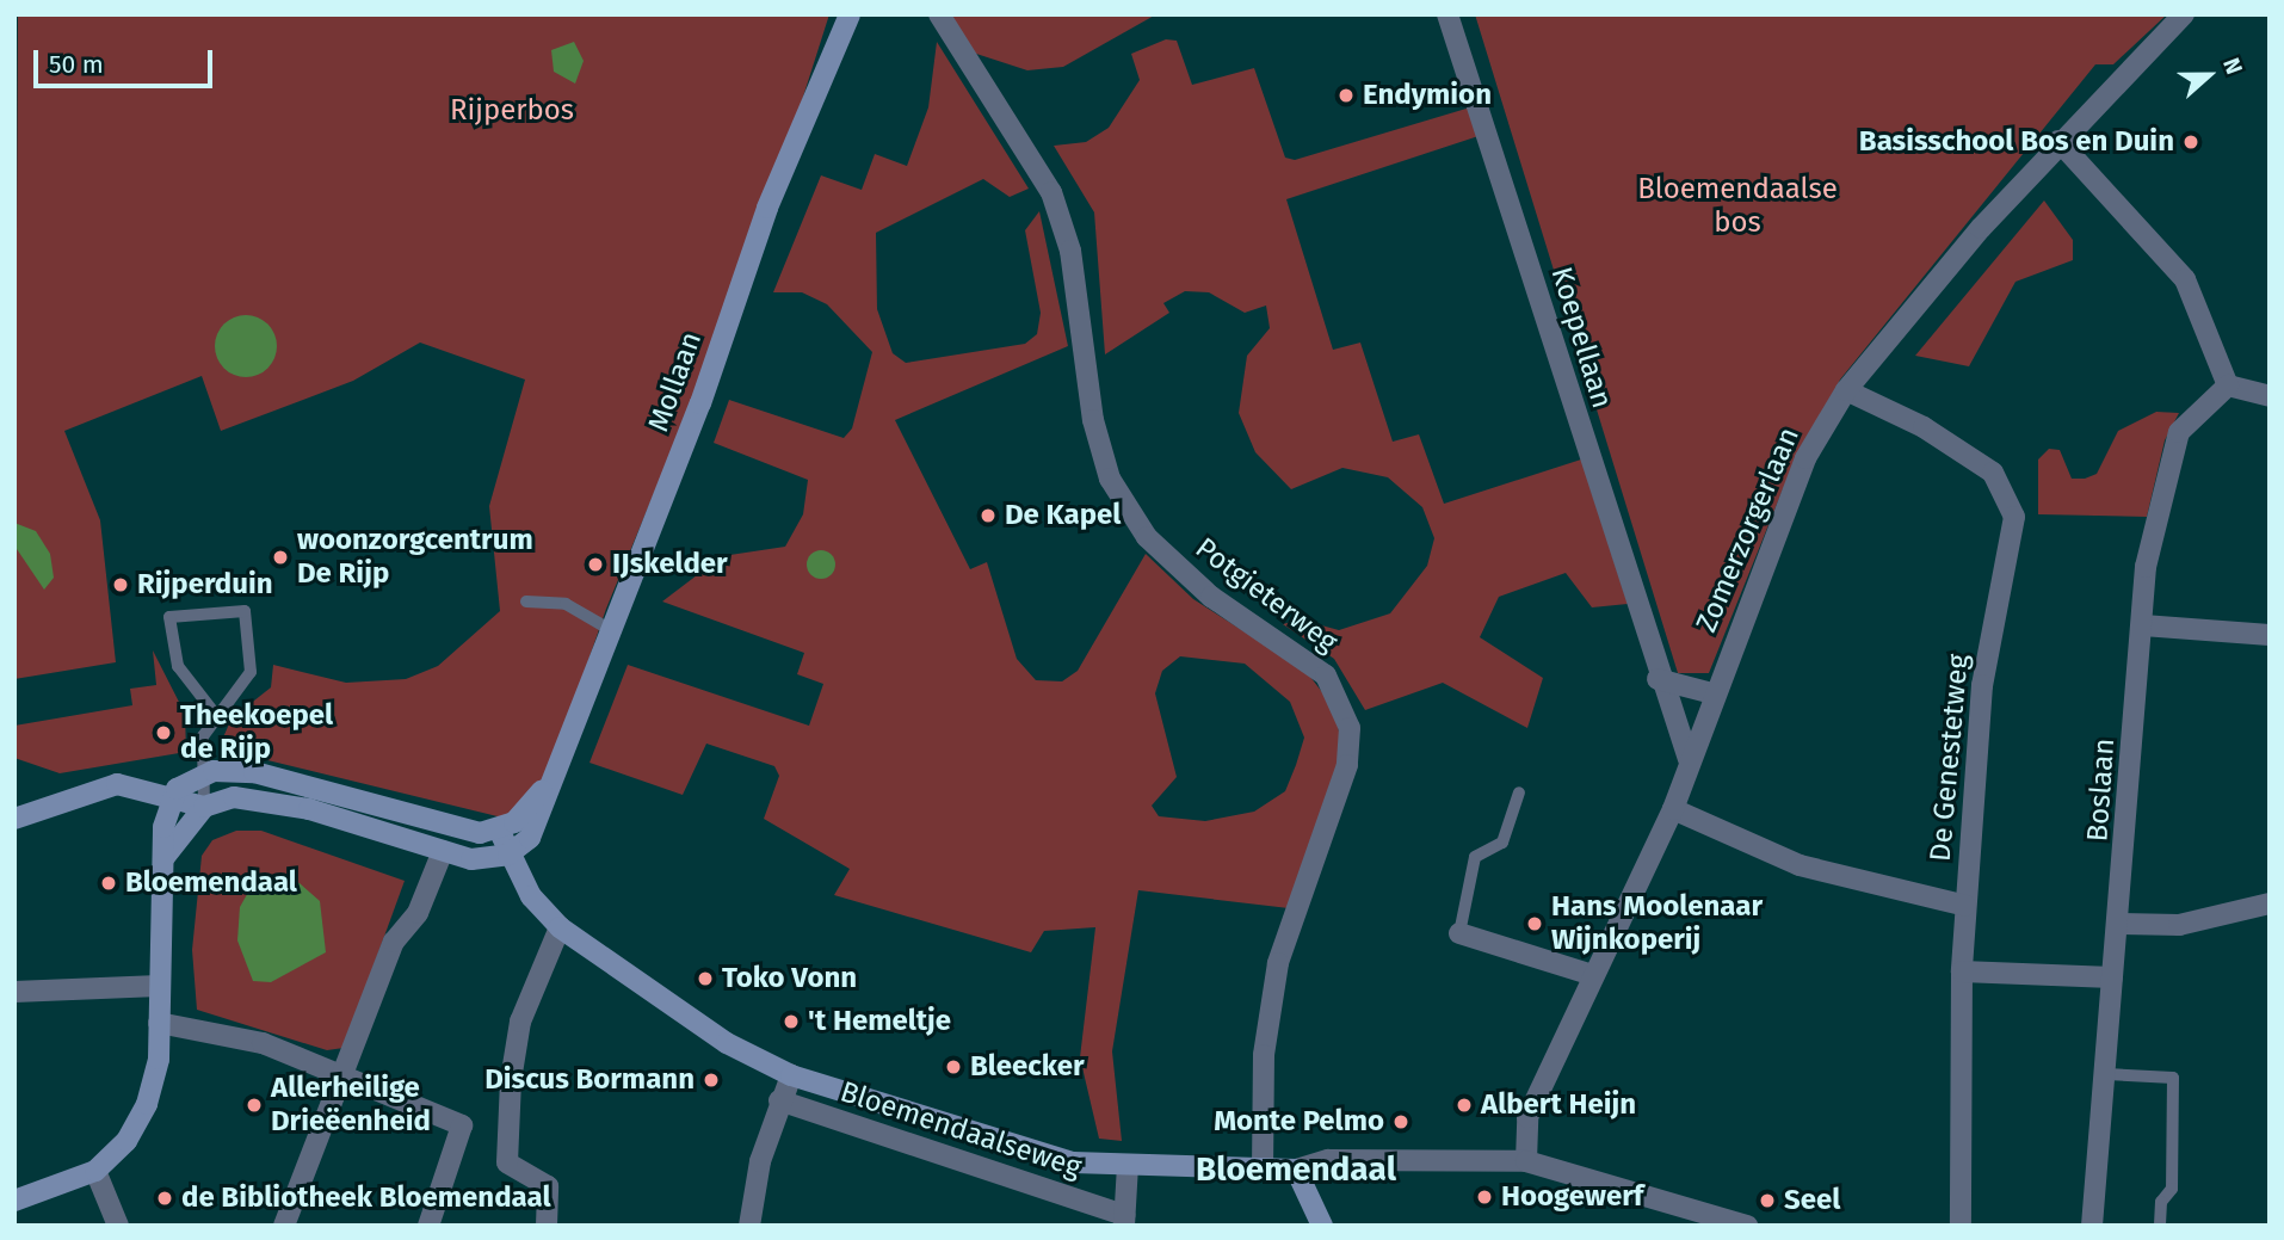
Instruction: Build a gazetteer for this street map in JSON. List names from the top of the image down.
{
  "streets": {
    "street": [
      "Koepellaan",
      "Mollaan",
      "Zomerzorgerlaan",
      "Potgieterweg",
      "De Genestetweg",
      "Boslaan",
      "Bloemendaalseweg"
    ]
  },
  "crossings": [
    ["Koepellaan", "Zomerzorgerlaan"],
    ["Mollaan", "Bloemendaalseweg"],
    ["Zomerzorgerlaan", "De Genestetweg"],
    ["Zomerzorgerlaan", "Bloemendaalseweg"],
    ["Potgieterweg", "Bloemendaalseweg"]
  ],
  "districts": ["Bloemendaal"],
  "parks": ["Rijperbos", "Bloemendaalse bos"],
  "places": [
    "Endymion",
    "Basisschool Bos en Duin",
    "De Kapel",
    "woonzorgcentrum De Rijp",
    "IJskelder",
    "Rijperduin",
    "Theekoepel de Rijp",
    "Bloemendaal",
    "Hans Moolenaar Wijnkoperij",
    "Toko Vonn",
    "'t Hemeltje",
    "Bleecker",
    "Discus Bormann",
    "Allerheilige Drieëenheid",
    "Albert Heijn",
    "Monte Pelmo",
    "Hoogewerf",
    "de Bibliotheek Bloemendaal",
    "Seel"
  ],
  "scale_bar": "50 m",
  "north": "right"
}
